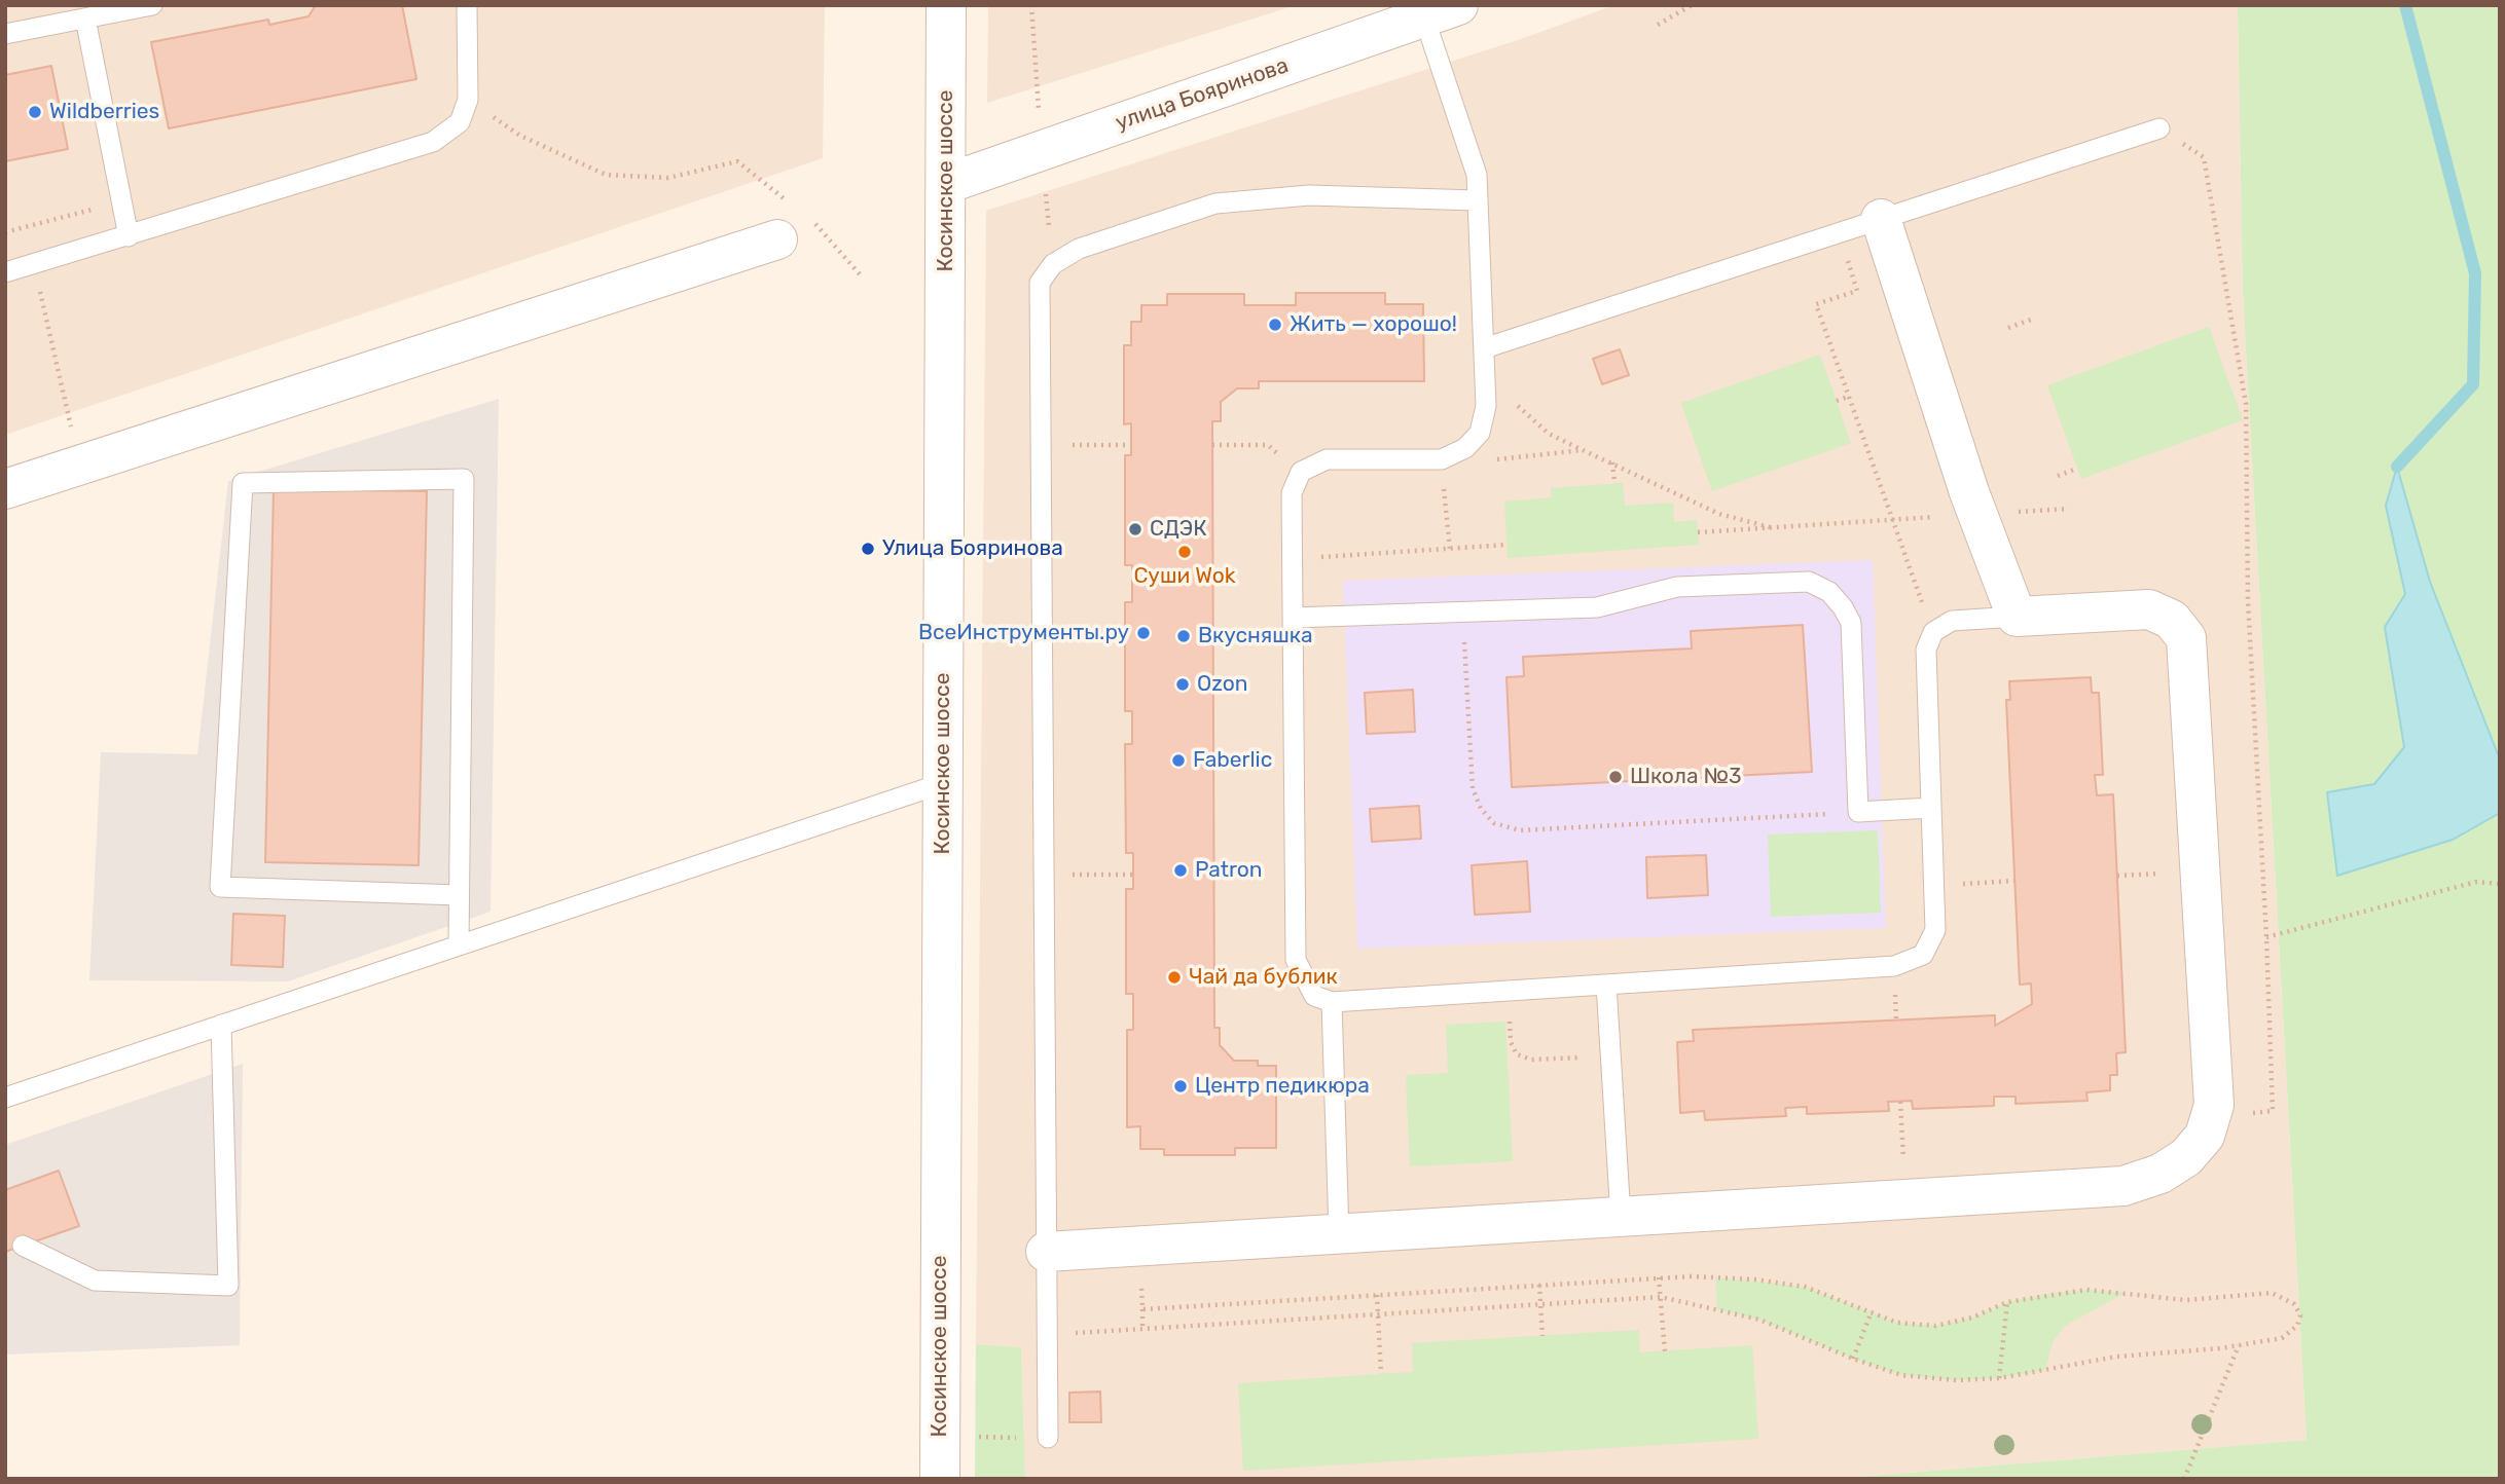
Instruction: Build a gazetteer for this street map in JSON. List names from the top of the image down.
{
  "streets": {
    "street": ["улица Бояринова", "Косинское шоссе"]
  },
  "crossings": [
    ["улица Бояринова", "Косинское шоссе"]
  ],
  "places": [
    "Wildberries",
    "Жить — хорошо!",
    "СДЭК",
    "Улица Бояринова",
    "Суши Wok",
    "ВсеИнструменты.ру",
    "Вкусняшка",
    "Ozon",
    "Faberlic",
    "Школа №3",
    "Patron",
    "Чай да бублик",
    "Центр педикюра"
  ]
}
